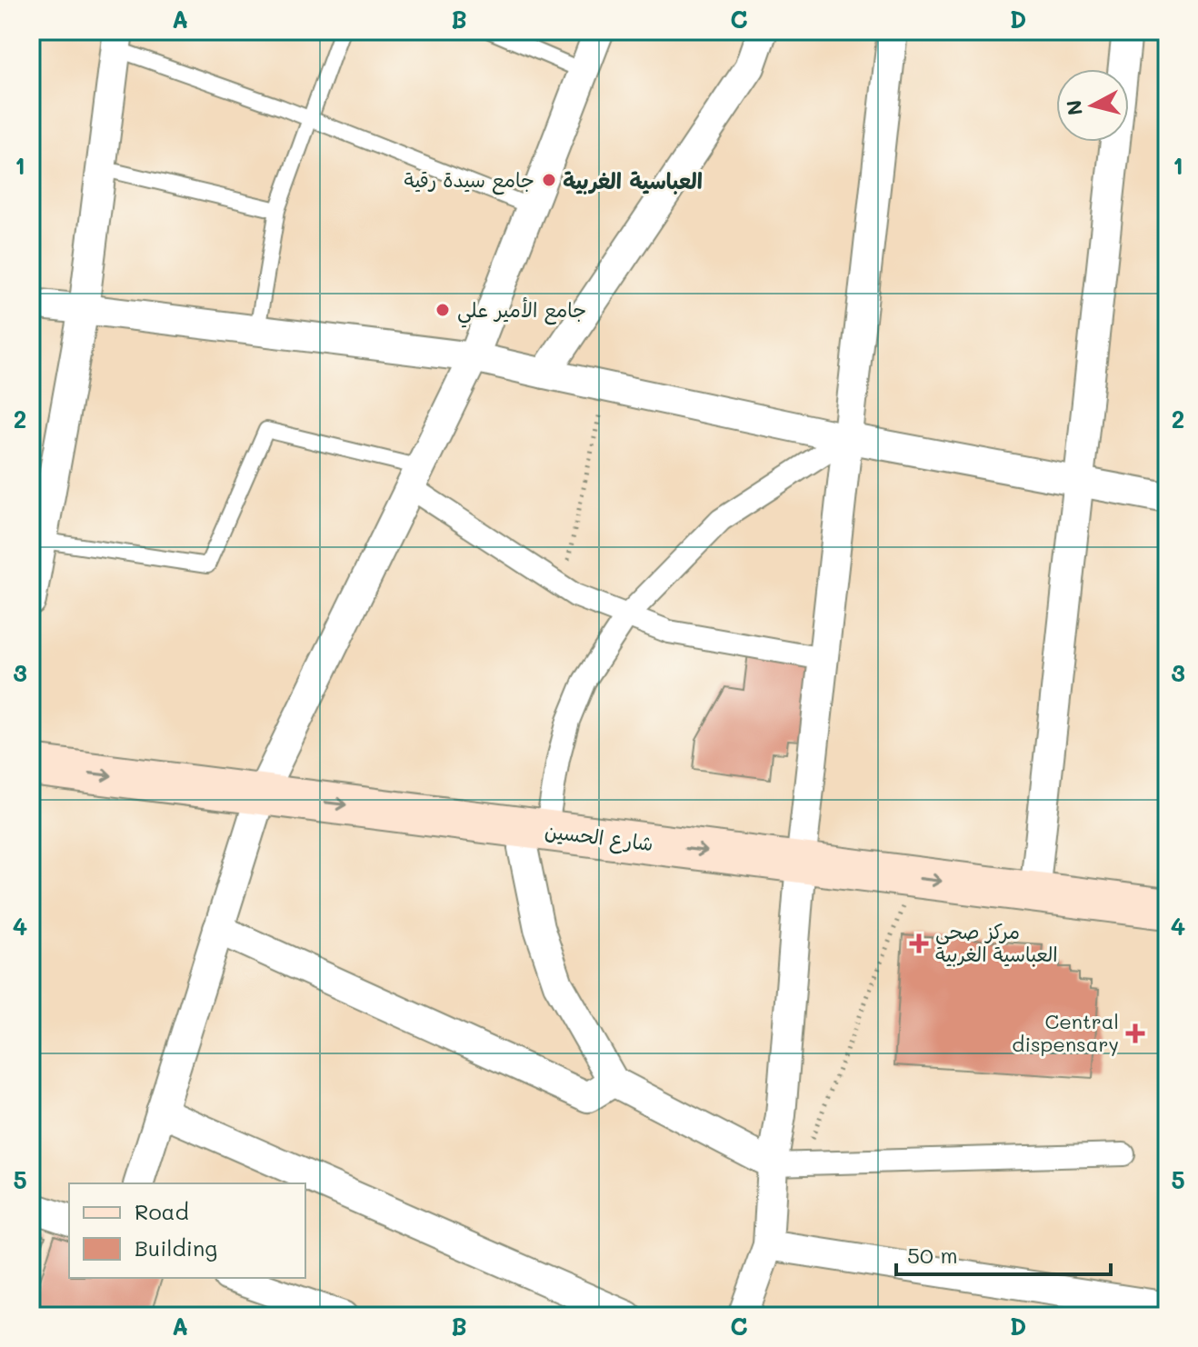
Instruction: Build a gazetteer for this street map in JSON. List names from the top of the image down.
{
  "streets": {
    "main road": ["شارع الحسين"]
  },
  "one_way": ["شارع الحسين"],
  "districts": ["العباسية الغربية"],
  "places": {
    "other": ["جامع سيدة رقية", "جامع الأمير علي"],
    "health": ["مركز صحي العباسية الغربية", "Central dispensary"]
  },
  "legend": ["Road", "Building"],
  "scale_bar": "50 m",
  "north": "left",
  "grid": {
    "columns": [
      "A",
      "B",
      "C",
      "D"
    ],
    "rows": [
      "1",
      "2",
      "3",
      "4",
      "5"
    ]
  }
}
